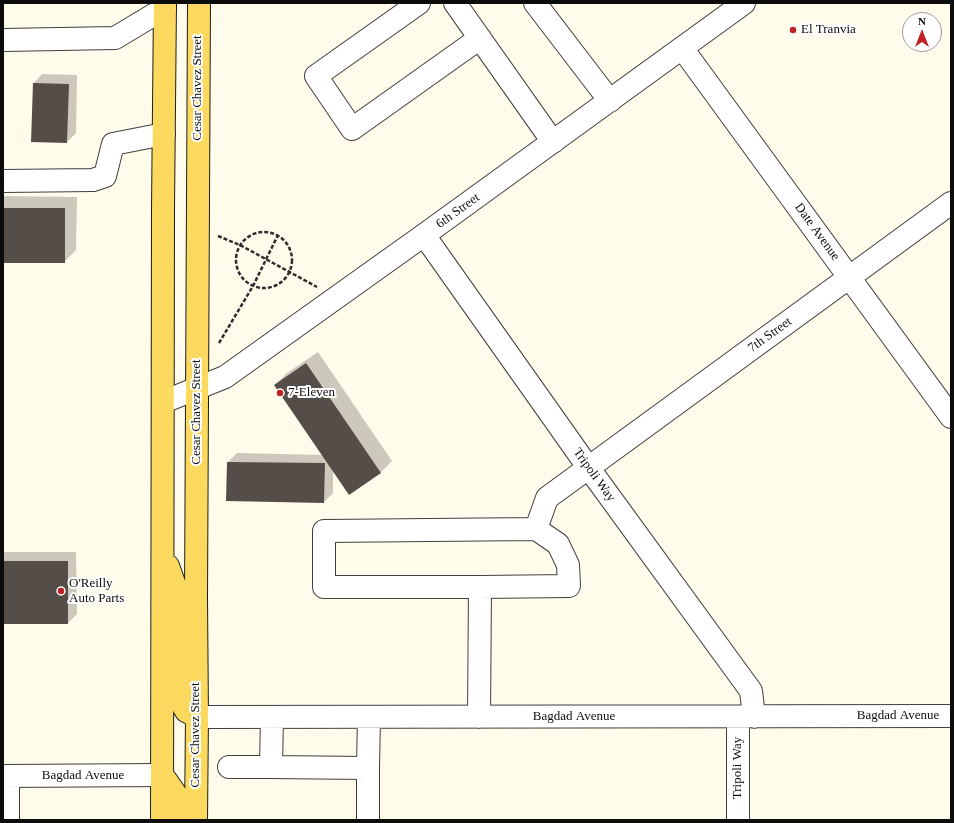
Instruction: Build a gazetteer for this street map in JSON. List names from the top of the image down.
{
  "streets": {
    "main road": ["Cesar Chavez Street"],
    "street": [
      "6th Street",
      "Date Avenue",
      "7th Street",
      "Tripoli Way",
      "Bagdad Avenue"
    ]
  },
  "crossings": [
    ["Cesar Chavez Street", "6th Street"],
    ["Cesar Chavez Street", "Bagdad Avenue"],
    ["6th Street", "Date Avenue"],
    ["6th Street", "Tripoli Way"],
    ["Date Avenue", "7th Street"],
    ["7th Street", "Tripoli Way"],
    ["Tripoli Way", "Bagdad Avenue"]
  ],
  "places": ["El Tranvia", "7-Eleven", "O'Reilly Auto Parts"],
  "north": "top"
}
